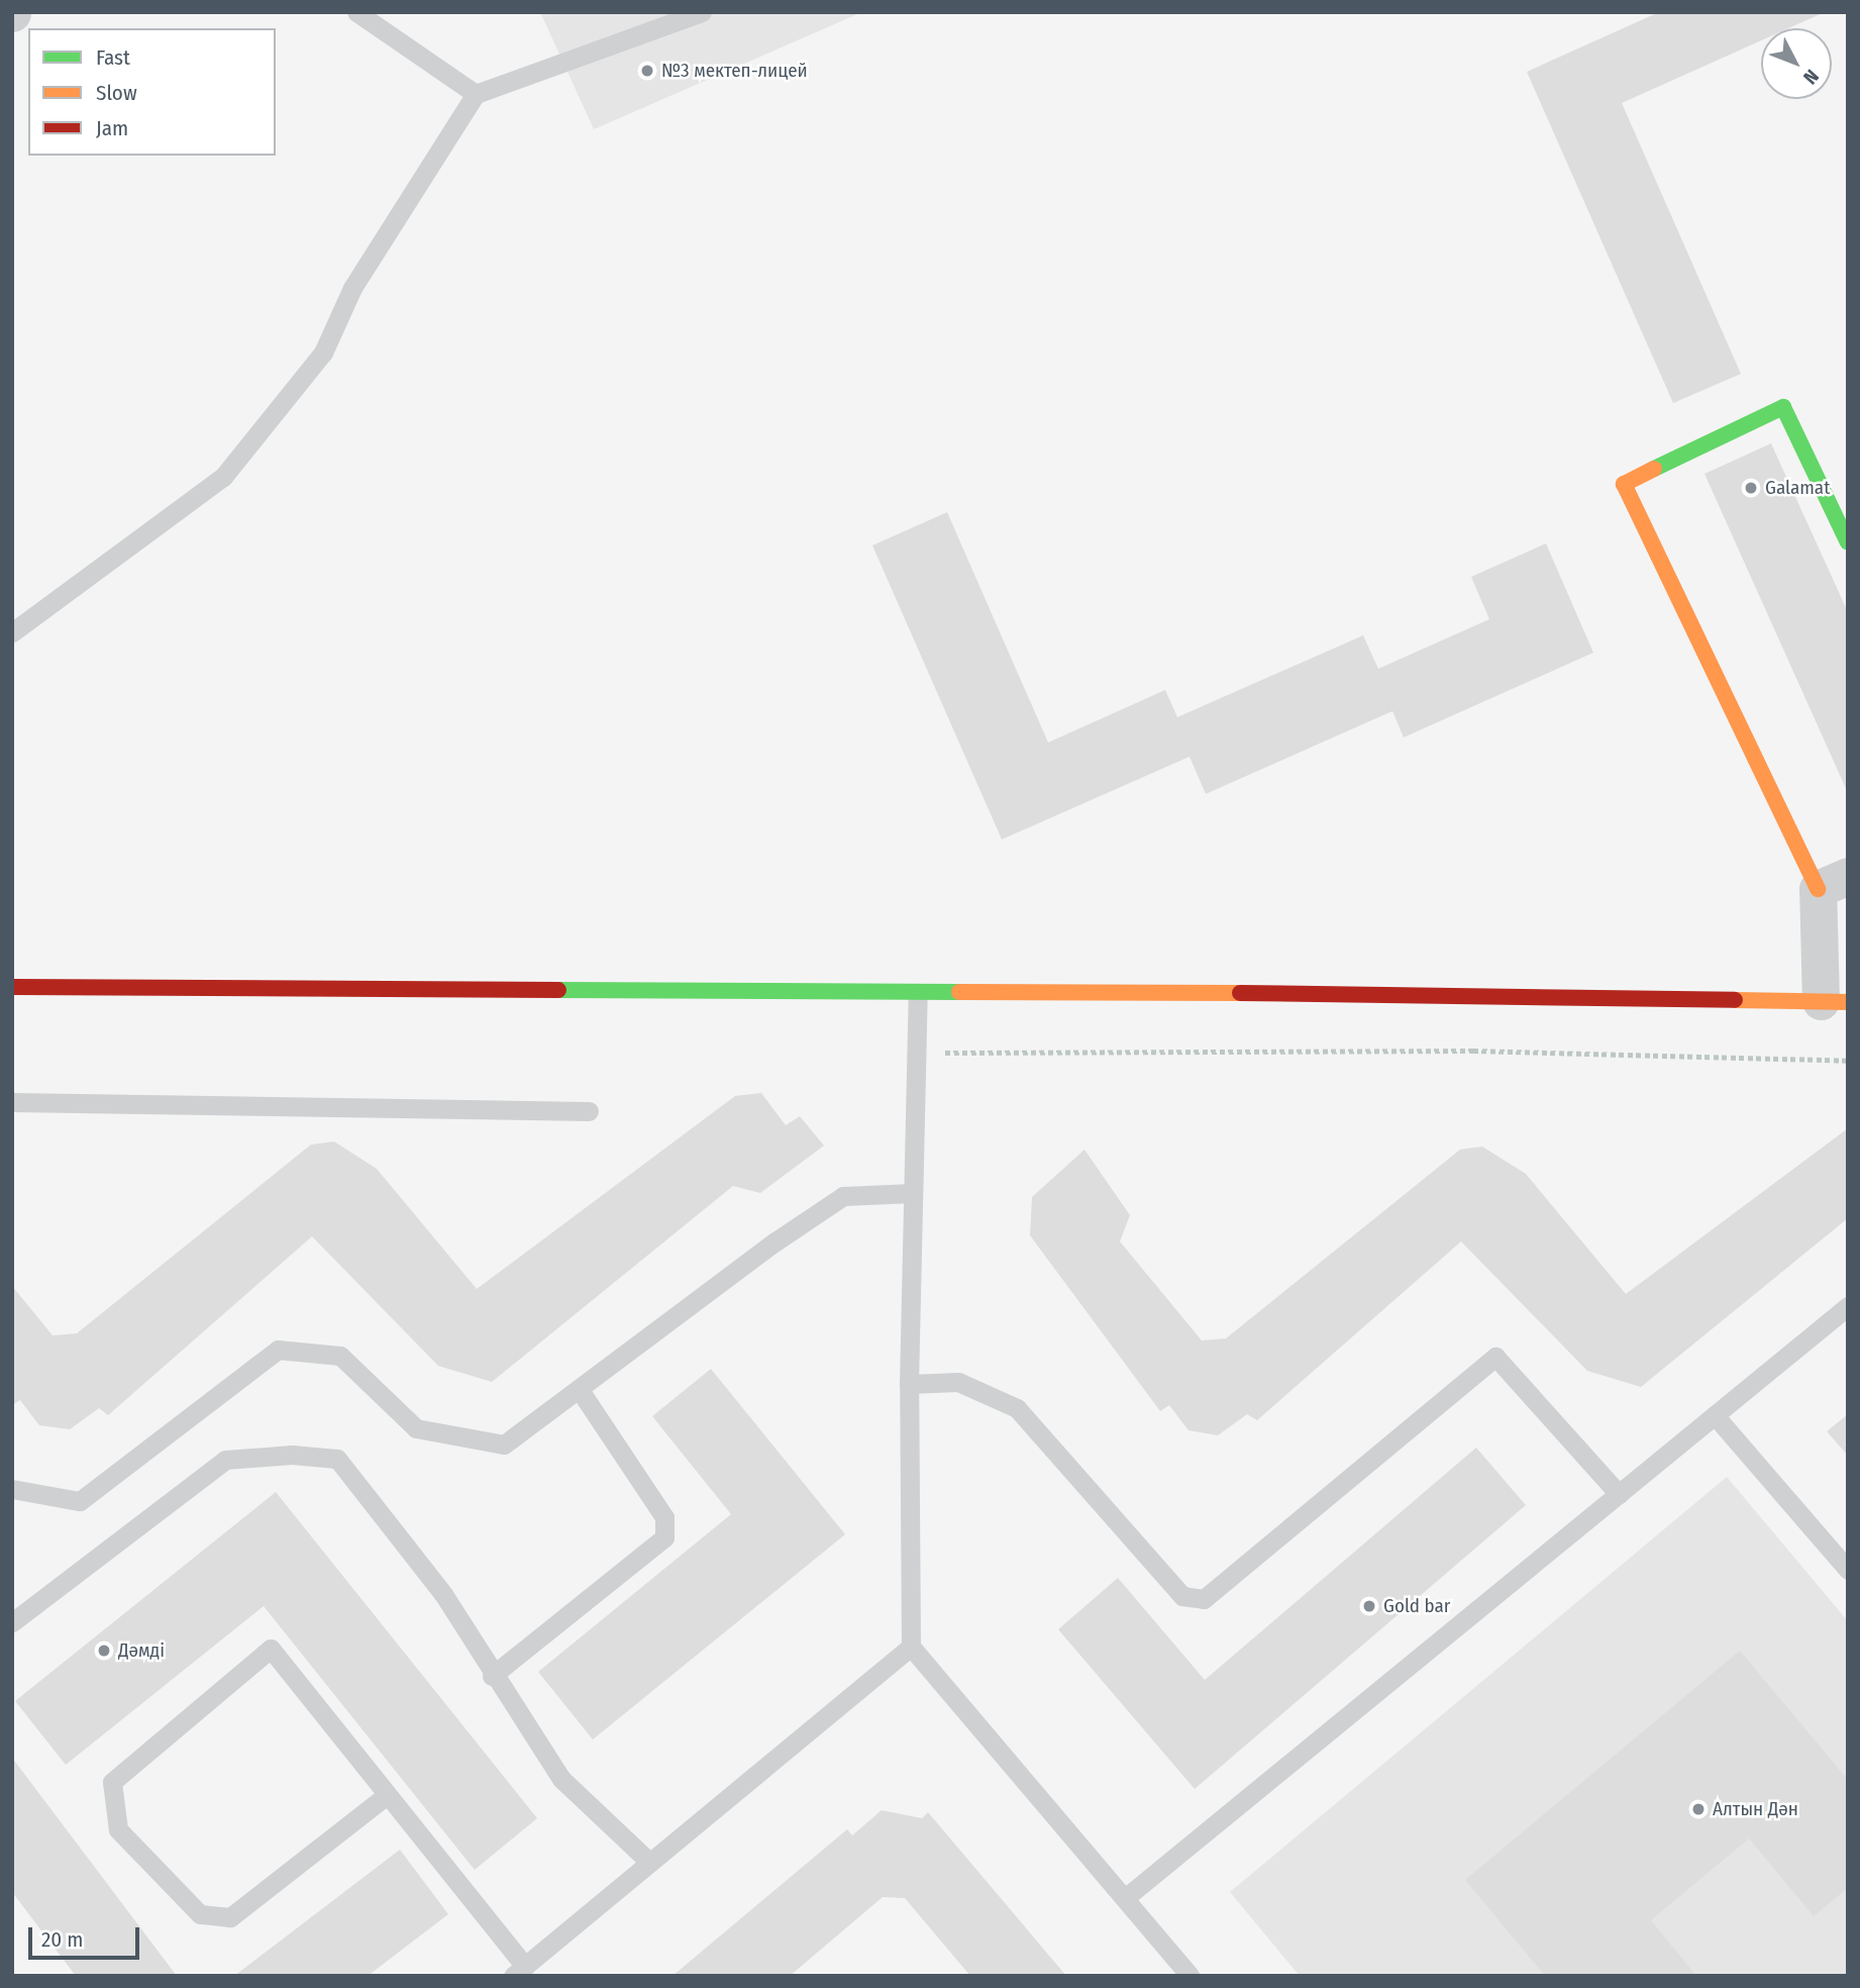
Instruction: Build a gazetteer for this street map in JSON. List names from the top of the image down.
{
  "places": [
    "№3 мектеп-лицей",
    "Galamat",
    "Gold bar",
    "Дәмді",
    "Алтын Дән"
  ],
  "legend": ["Fast", "Slow", "Jam"],
  "scale_bar": "20 m",
  "north": "bottom right"
}
